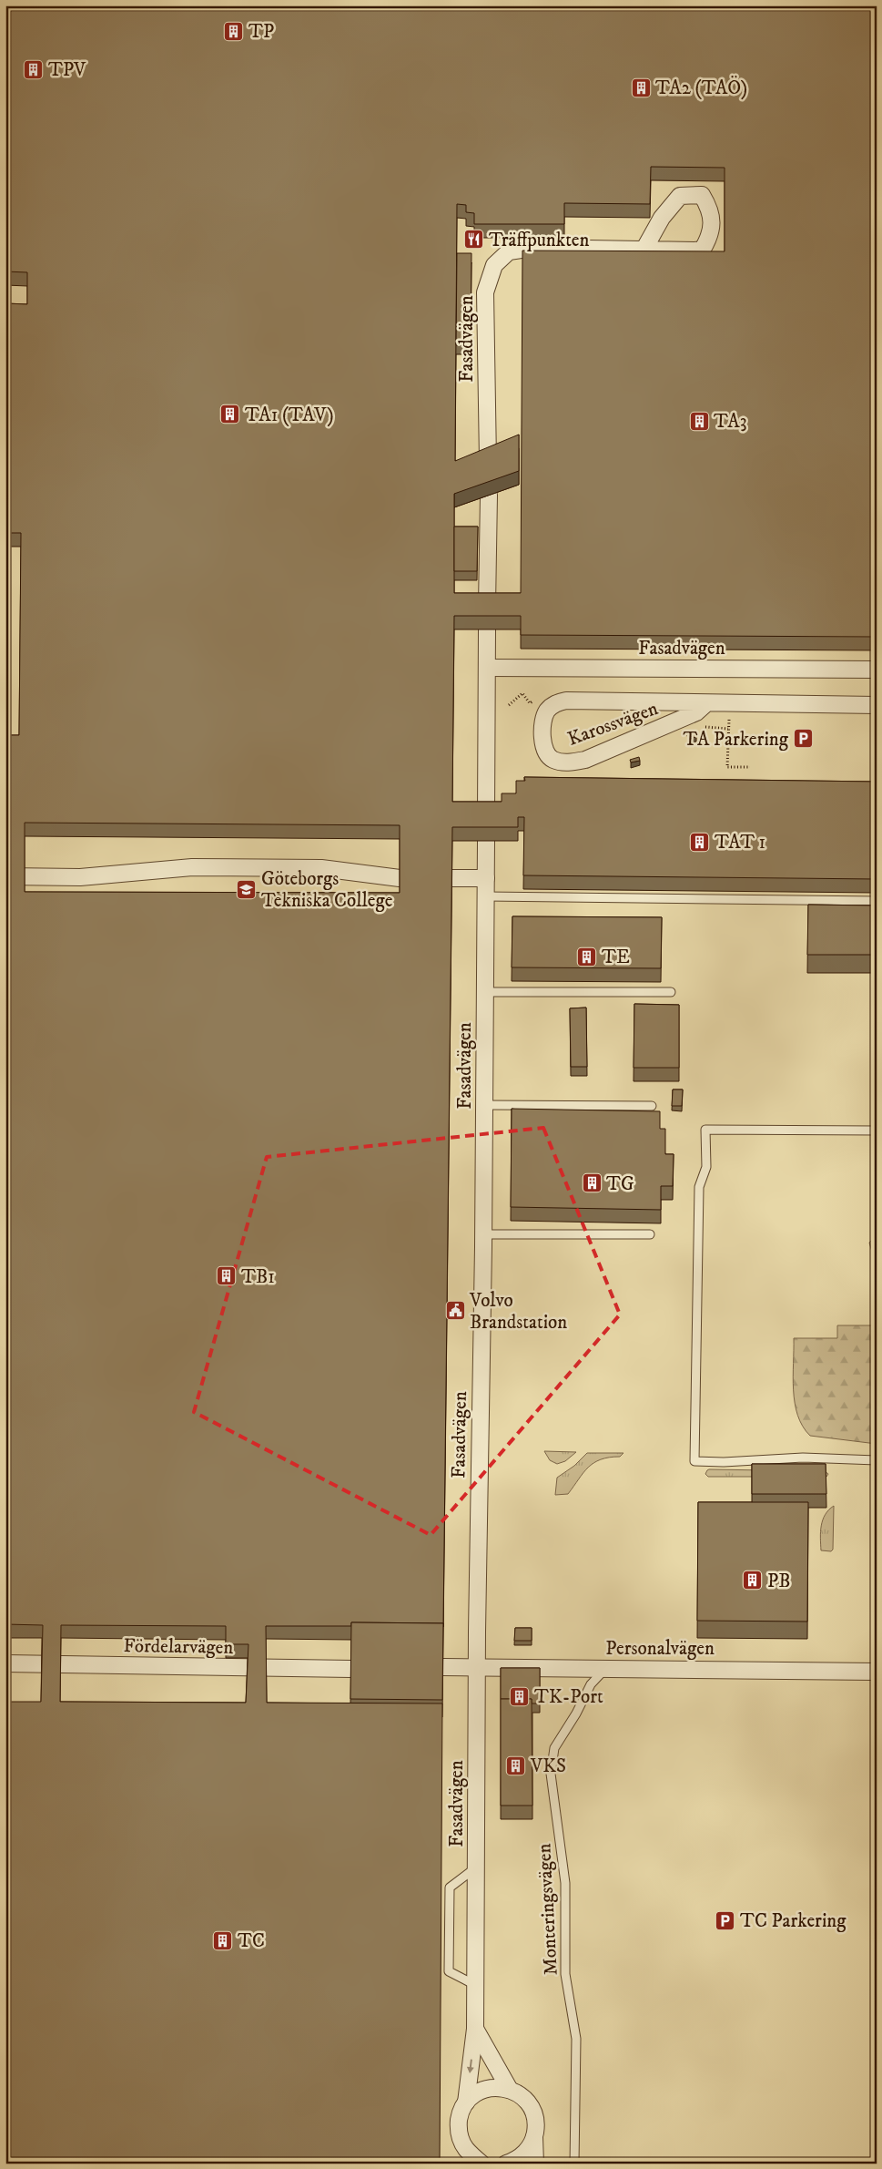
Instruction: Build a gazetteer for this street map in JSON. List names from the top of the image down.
{
  "streets": {
    "street": [
      "Fasadvägen",
      "Karossvägen",
      "Fördelarvägen",
      "Personalvägen"
    ],
    "lane": ["Monteringsvägen"]
  },
  "crossings": [
    ["Fasadvägen", "Personalvägen"],
    ["Personalvägen", "Monteringsvägen"]
  ],
  "places": {
    "building": [
      "TP",
      "TPV",
      "TA2 (TAÖ)",
      "TA1 (TAV)",
      "TA3",
      "TAT 1",
      "TE",
      "TG",
      "TB1",
      "PB",
      "TK-Port",
      "VKS",
      "TC"
    ],
    "restaurant": ["Träffpunkten"],
    "parking": ["TA Parkering", "TC Parkering"],
    "school or university": ["Göteborgs Tekniska College"],
    "public building": ["Volvo Brandstation"]
  }
}
